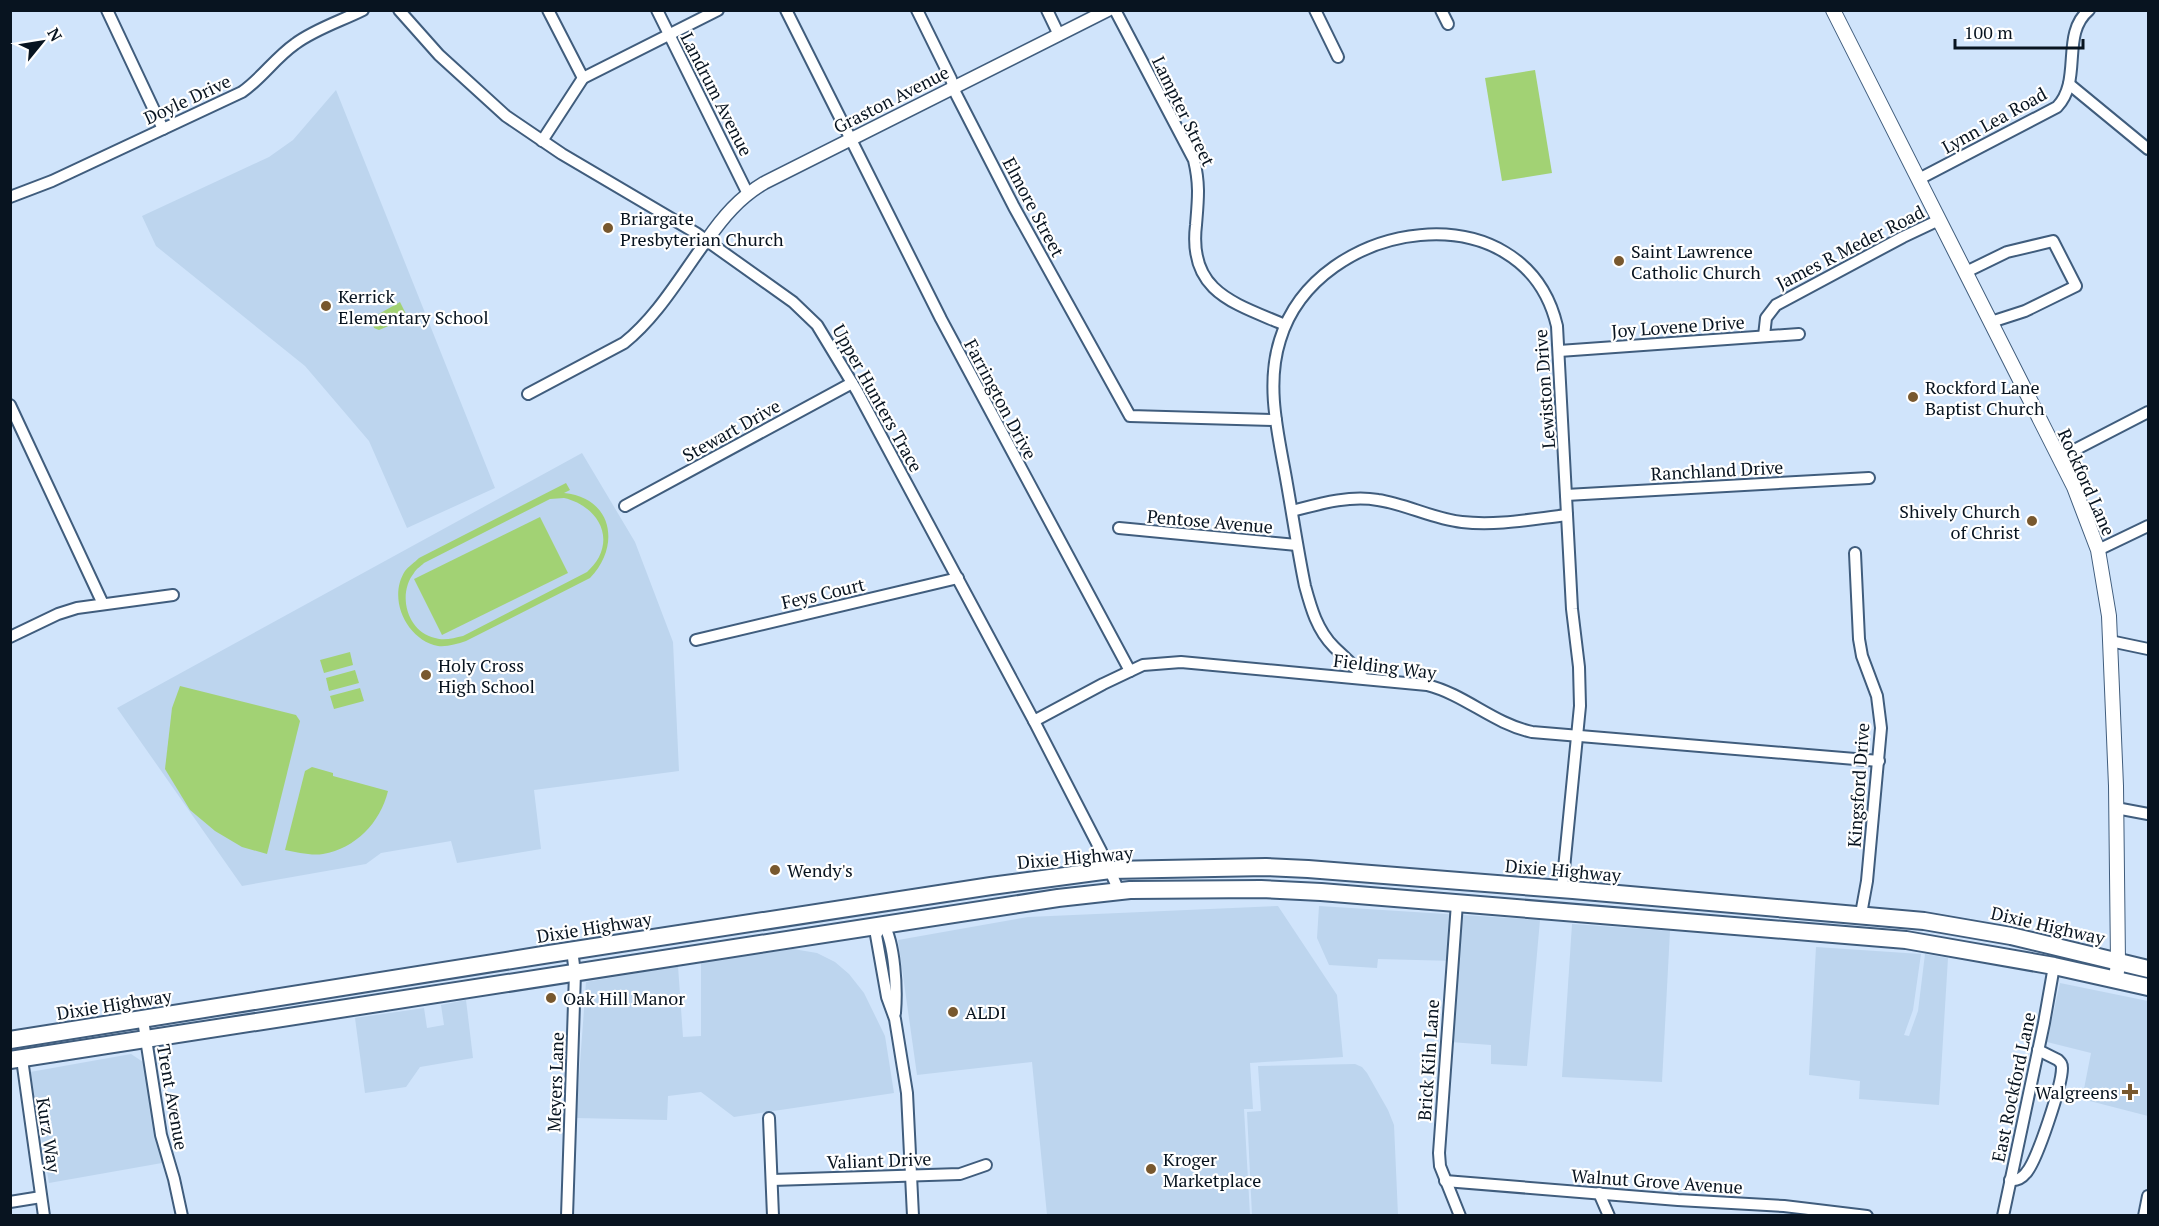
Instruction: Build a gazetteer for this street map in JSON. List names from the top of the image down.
{
  "streets": {
    "main road": ["Rockford Lane", "Dixie Highway"],
    "street": [
      "Landrum Avenue",
      "Doyle Drive",
      "Graston Avenue",
      "Lampter Street",
      "Lynn Lea Road",
      "Elmore Street",
      "James R Meder Road",
      "Joy Lovene Drive",
      "Lewiston Drive",
      "Upper Hunters Trace",
      "Farrington Drive",
      "Stewart Drive",
      "Ranchland Drive",
      "Pentose Avenue",
      "Feys Court",
      "Fielding Way",
      "Kingsford Drive",
      "Brick Kiln Lane",
      "Meyers Lane",
      "East Rockford Lane",
      "Trent Avenue",
      "Kurz Way",
      "Valiant Drive",
      "Walnut Grove Avenue"
    ]
  },
  "crossings": [
    ["Landrum Avenue", "Graston Avenue"],
    ["Graston Avenue", "Elmore Street"],
    ["Graston Avenue", "Upper Hunters Trace"],
    ["Graston Avenue", "Farrington Drive"],
    ["Lampter Street", "Lewiston Drive"],
    ["Lynn Lea Road", "Rockford Lane"],
    ["Elmore Street", "Lewiston Drive"],
    ["James R Meder Road", "Joy Lovene Drive"],
    ["James R Meder Road", "Rockford Lane"],
    ["Joy Lovene Drive", "Lewiston Drive"],
    ["Lewiston Drive", "Ranchland Drive"],
    ["Lewiston Drive", "Pentose Avenue"],
    ["Lewiston Drive", "Fielding Way"],
    ["Lewiston Drive", "Dixie Highway"],
    ["Upper Hunters Trace", "Stewart Drive"],
    ["Upper Hunters Trace", "Feys Court"],
    ["Upper Hunters Trace", "Fielding Way"],
    ["Upper Hunters Trace", "Dixie Highway"],
    ["Farrington Drive", "Fielding Way"],
    ["Rockford Lane", "Dixie Highway"],
    ["Fielding Way", "Kingsford Drive"],
    ["Kingsford Drive", "Dixie Highway"],
    ["Dixie Highway", "Brick Kiln Lane"],
    ["Dixie Highway", "Meyers Lane"],
    ["Dixie Highway", "East Rockford Lane"],
    ["Dixie Highway", "Trent Avenue"],
    ["Dixie Highway", "Kurz Way"],
    ["Brick Kiln Lane", "Walnut Grove Avenue"]
  ],
  "places": {
    "other": [
      "Briargate Presbyterian Church",
      "Saint Lawrence Catholic Church",
      "Kerrick Elementary School",
      "Rockford Lane Baptist Church",
      "Shively Church of Christ",
      "Holy Cross High School",
      "Wendy's",
      "Oak Hill Manor",
      "ALDI",
      "Kroger Marketplace"
    ],
    "health": ["Walgreens"]
  },
  "scale_bar": "100 m",
  "north": "top right"
}
